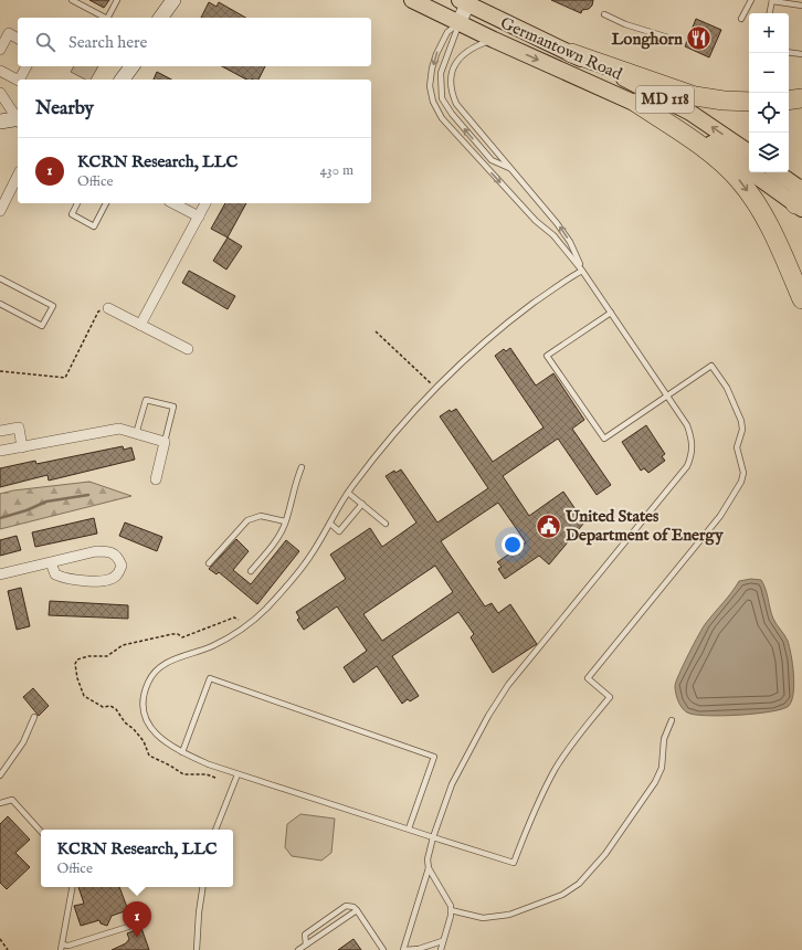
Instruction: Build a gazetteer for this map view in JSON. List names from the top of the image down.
{
  "streets": {
    "main road": ["Germantown Road", "MD 118"]
  },
  "places": {
    "restaurant": ["Longhorn"],
    "public building": ["United States Department of Energy"]
  },
  "page": {
    "map_buttons": ["+", "−"],
    "search": "Search here",
    "heading": "Nearby",
    "list": [
      {
        "mark": "1",
        "name": "KCRN Research, LLC",
        "note": "Office",
        "value": "430 m"
      }
    ],
    "popup": ["KCRN Research, LLC", "Office"],
    "pins": "1"
  }
}
